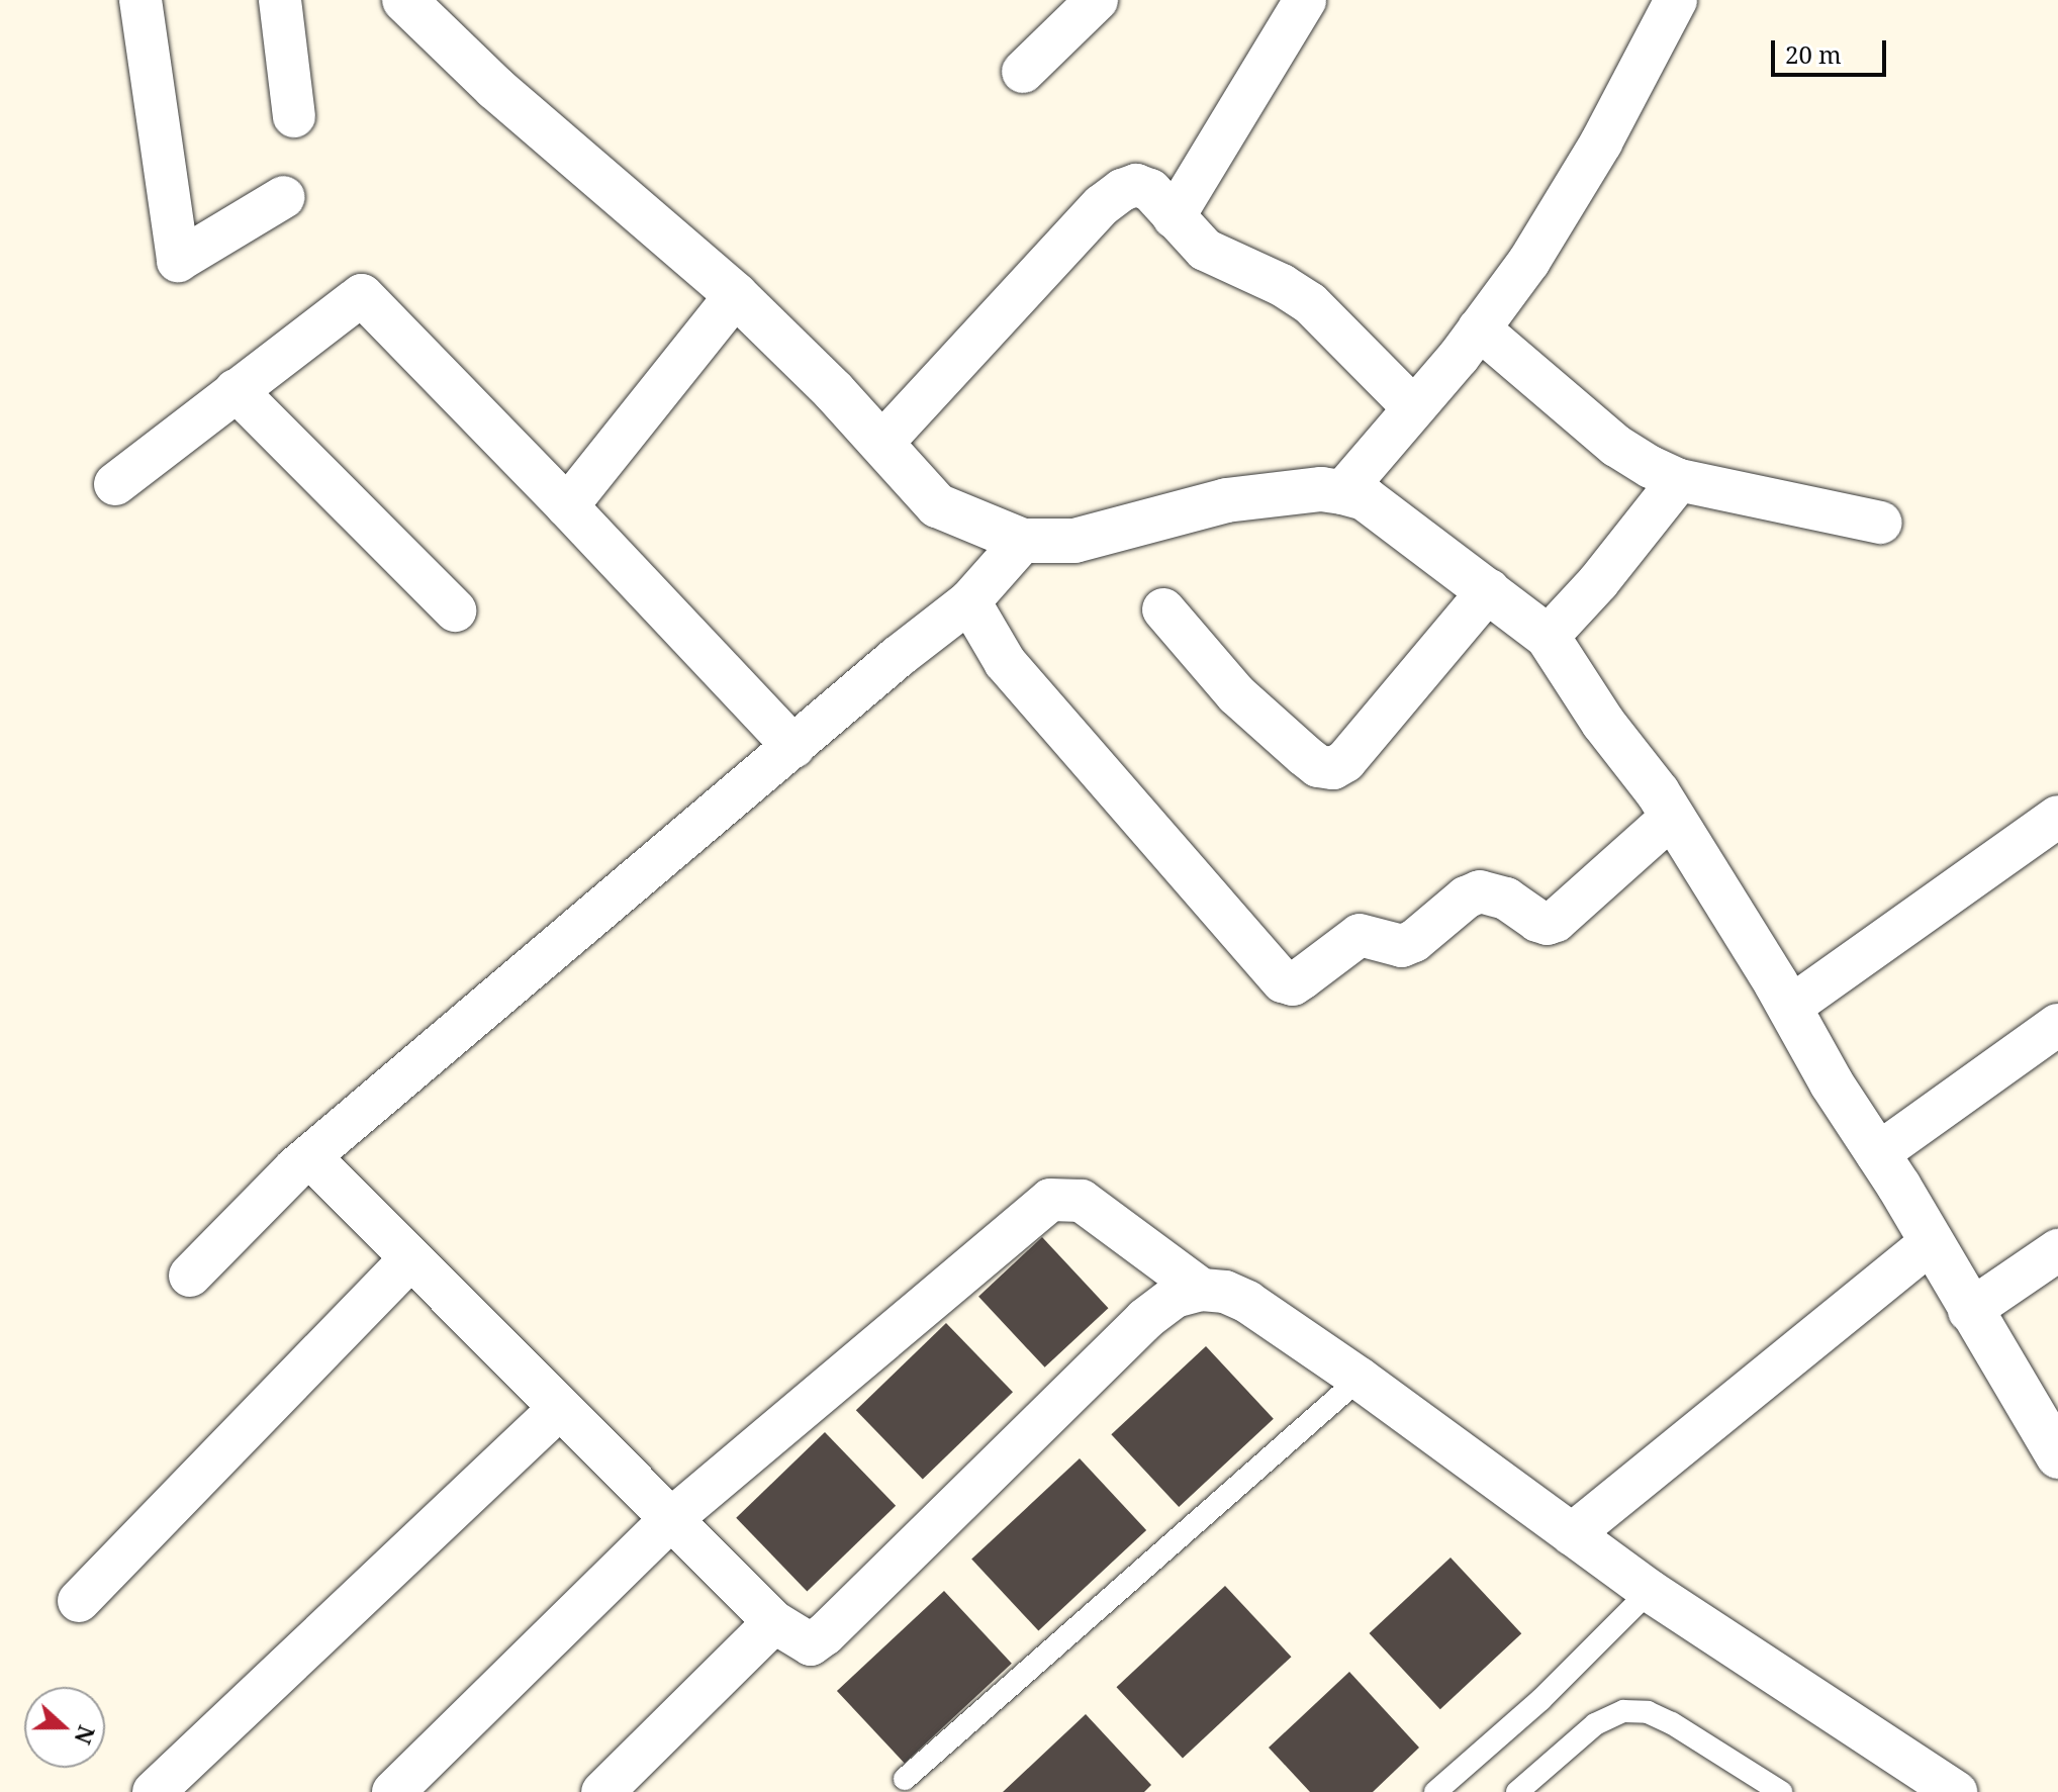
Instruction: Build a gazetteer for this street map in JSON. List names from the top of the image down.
{
  "scale_bar": "20 m",
  "north": "right"
}
